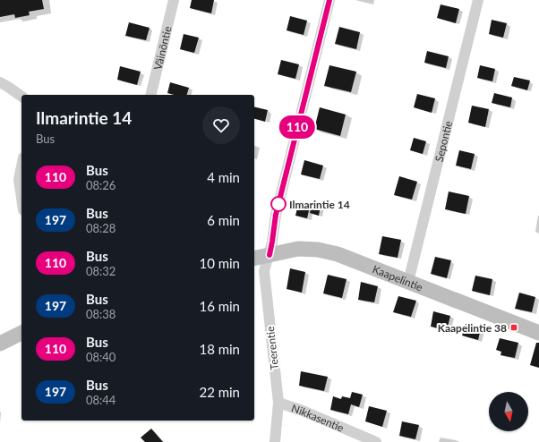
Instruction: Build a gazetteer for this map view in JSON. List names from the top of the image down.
{
  "streets": {
    "street": [
      "Väinöntie",
      "Sepontie",
      "Kaapelintie",
      "Teerentie",
      "Nikkasentie"
    ]
  },
  "crossings": [
    ["Sepontie", "Kaapelintie"],
    ["Kaapelintie", "Teerentie"],
    ["Teerentie", "Nikkasentie"]
  ],
  "places": {
    "other": ["Ilmarintie 14"],
    "transit": ["Kaapelintie 38"]
  },
  "lines": ["bus line 110"],
  "north": "bottom",
  "page": {
    "on_map": "110",
    "heading": ["Ilmarintie 14", "Bus"],
    "list": [
      {
        "mark": "110",
        "name": "Bus",
        "note": "08:26",
        "value": "4 min"
      },
      {
        "mark": "197",
        "name": "Bus",
        "note": "08:28",
        "value": "6 min"
      },
      {
        "mark": "110",
        "name": "Bus",
        "note": "08:32",
        "value": "10 min"
      },
      {
        "mark": "197",
        "name": "Bus",
        "note": "08:38",
        "value": "16 min"
      },
      {
        "mark": "110",
        "name": "Bus",
        "note": "08:40",
        "value": "18 min"
      },
      {
        "mark": "197",
        "name": "Bus",
        "note": "08:44",
        "value": "22 min"
      }
    ]
  }
}
